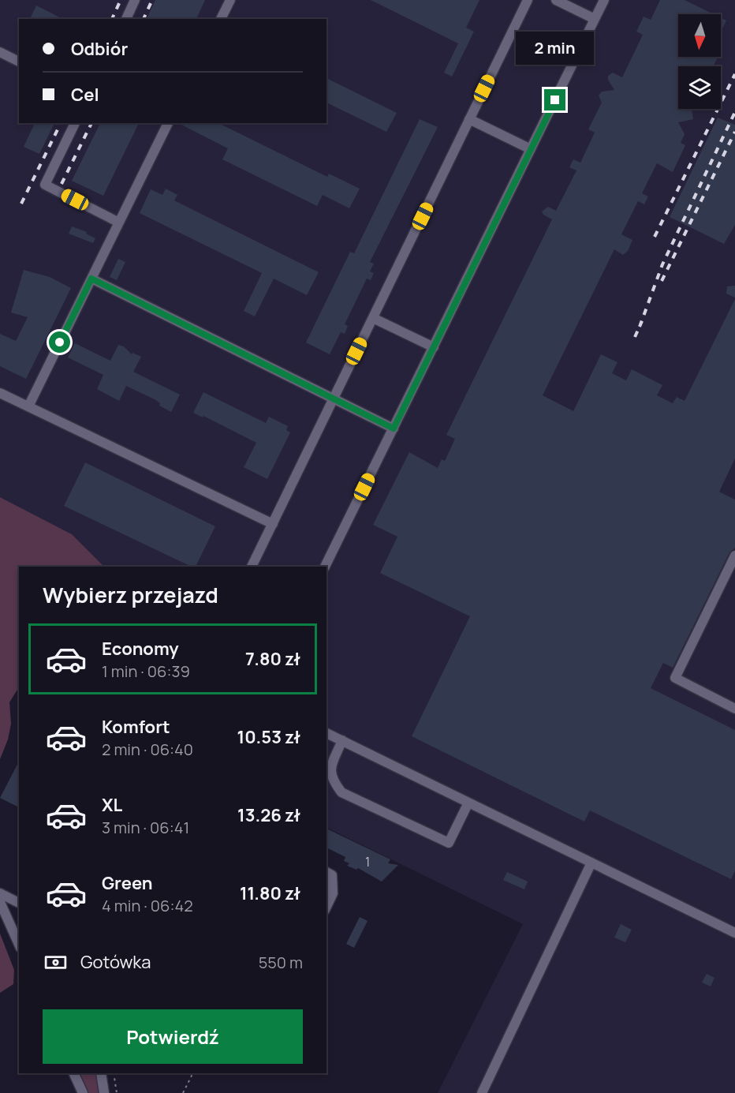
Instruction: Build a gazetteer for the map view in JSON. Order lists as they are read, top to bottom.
{
  "house_numbers": ["1"],
  "north": "bottom",
  "page": {
    "banner": ["Odbiór", "Cel"],
    "bubble": "2 min",
    "heading": "Wybierz przejazd",
    "list": [
      {
        "name": "Economy",
        "note": "1 min · 06:39",
        "value": "7.80 zł"
      },
      {
        "name": "Komfort",
        "note": "2 min · 06:40",
        "value": "10.53 zł"
      },
      {
        "name": "XL",
        "note": "3 min · 06:41",
        "value": "13.26 zł"
      },
      {
        "name": "Green",
        "note": "4 min · 06:42",
        "value": "11.80 zł"
      }
    ],
    "pay": ["Gotówka", "550 m"],
    "buttons": "Potwierdź"
  }
}
